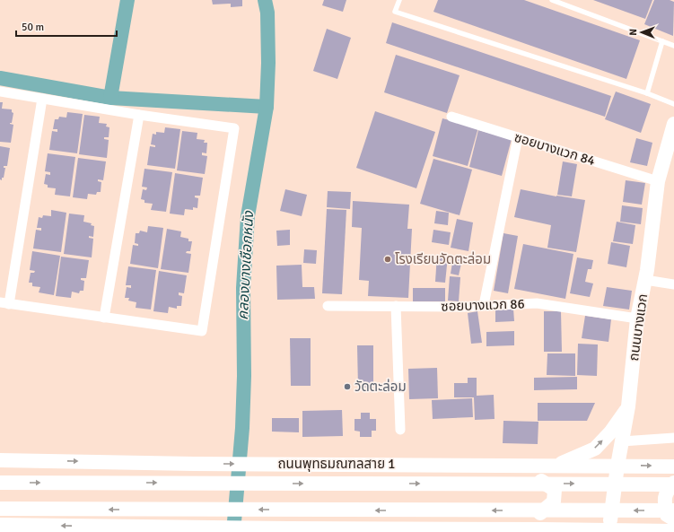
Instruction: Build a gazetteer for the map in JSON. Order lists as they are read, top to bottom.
{
  "streets": {
    "main road": ["ถนนบางแวก", "ถนนพุทธมณฑลสาย 1"],
    "street": ["ซอยบางแวก 84", "ซอยบางแวก 86"]
  },
  "crossings": [
    ["ซอยบางแวก 84", "ถนนบางแวก"],
    ["ซอยบางแวก 86", "ถนนบางแวก"],
    ["ถนนบางแวก", "ถนนพุทธมณฑลสาย 1"]
  ],
  "water": ["คลองบางเชือกหนัง"],
  "places": ["โรงเรียนวัดตะล่อม", "วัดตะล่อม"],
  "scale_bar": "50 m",
  "north": "left"
}
